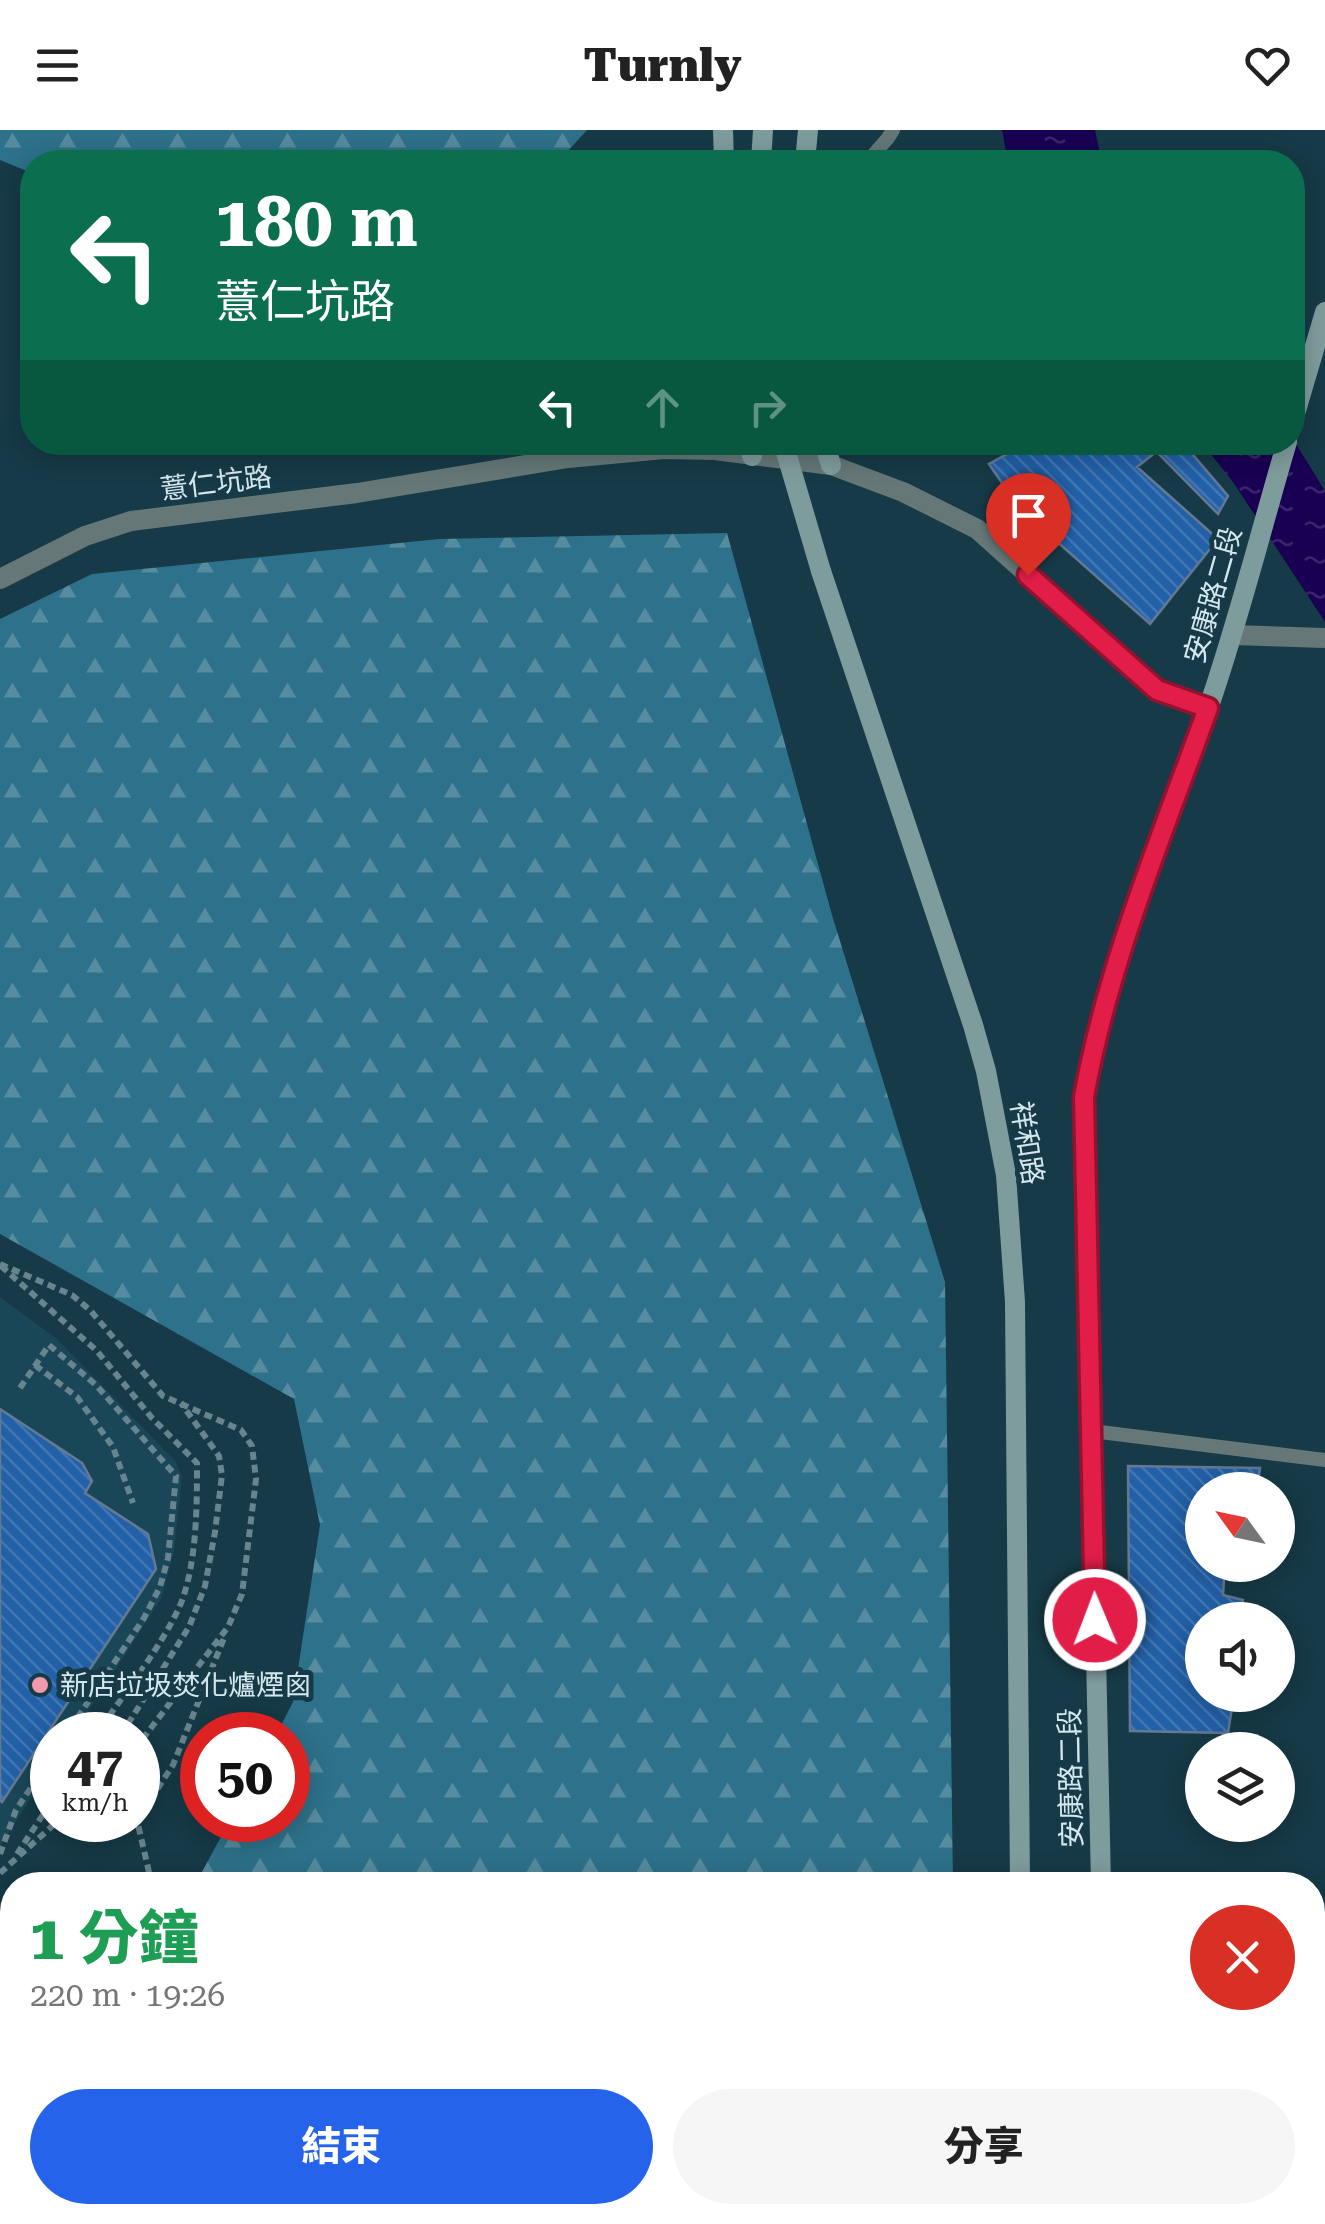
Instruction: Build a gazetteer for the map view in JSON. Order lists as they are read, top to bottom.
{
  "streets": {
    "main road": ["安康路二段", "祥和路"],
    "street": ["薏仁坑路"]
  },
  "crossings": [
    ["薏仁坑路", "安康路二段"]
  ],
  "places": ["新店垃圾焚化爐煙囪"],
  "north": "top left",
  "page": {
    "header": "Turnly",
    "turn": ["180 m", "薏仁坑路"],
    "speed": "47 km/h",
    "limit": "50",
    "heading": ["1 分鐘", "220 m · 19:26"],
    "buttons": ["結束", "分享"]
  }
}
